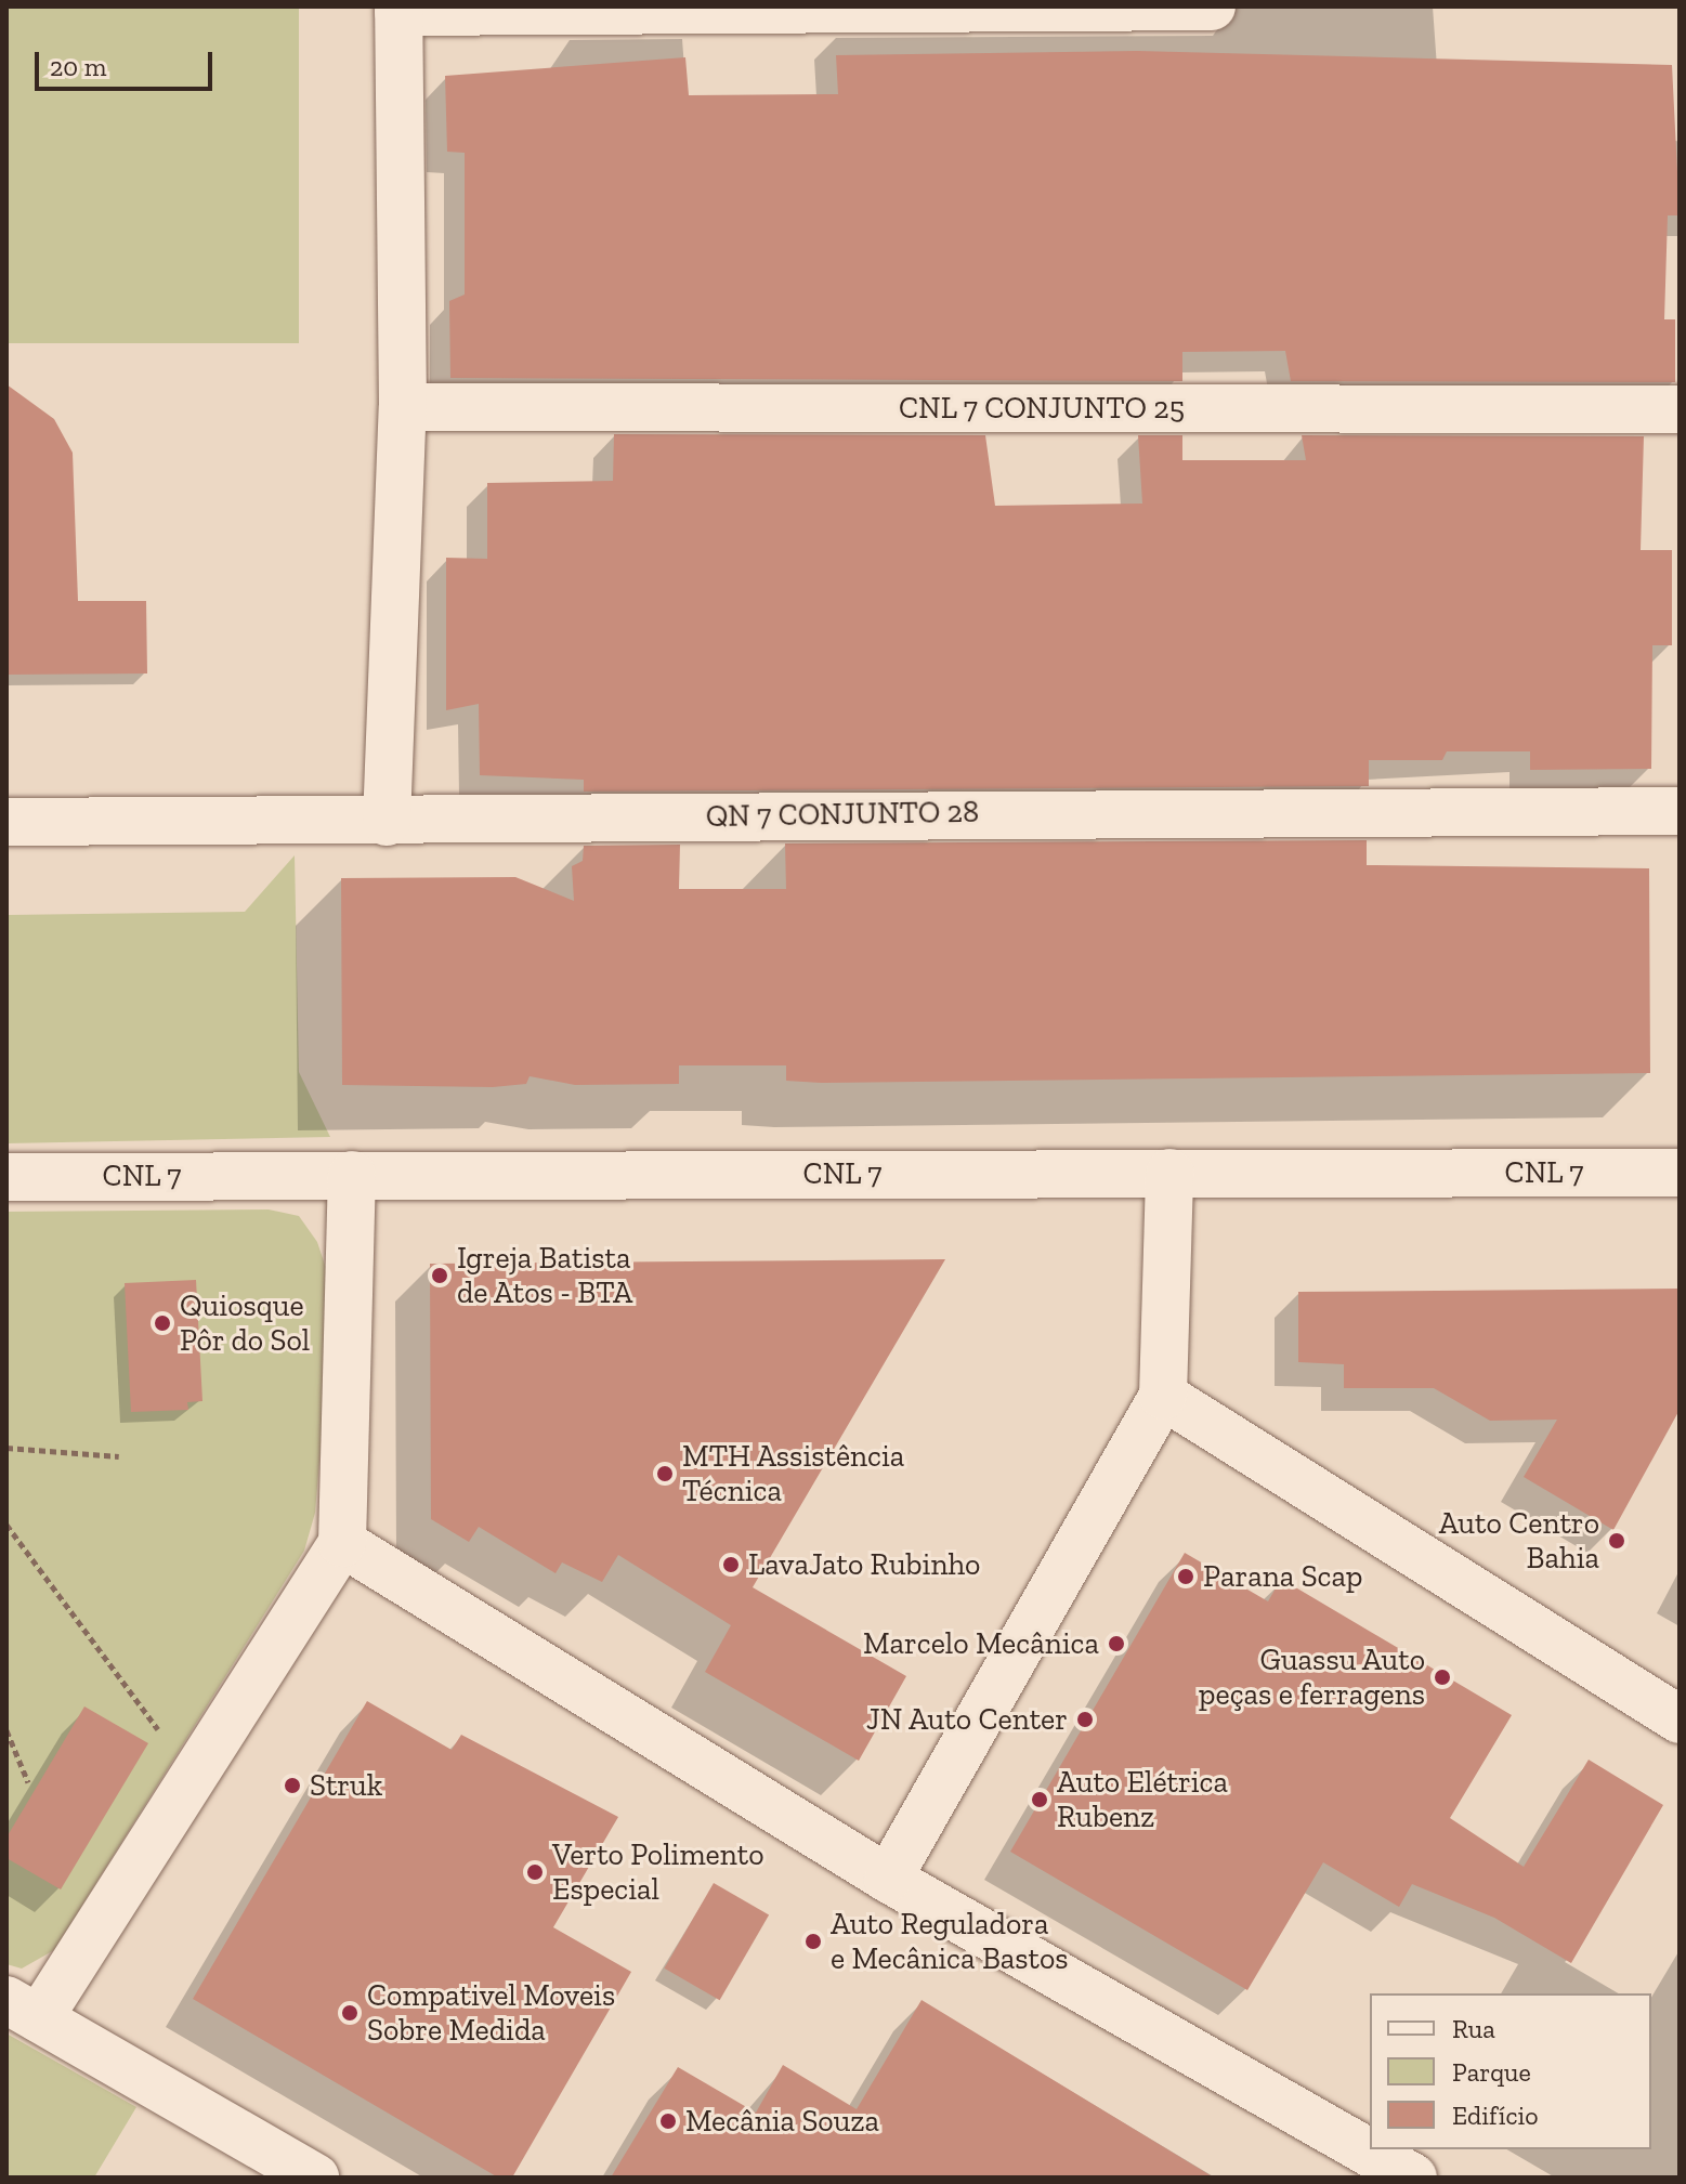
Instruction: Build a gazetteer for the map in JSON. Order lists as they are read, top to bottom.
{
  "streets": {
    "street": ["CNL 7 CONJUNTO 25", "QN 7 CONJUNTO 28", "CNL 7"]
  },
  "places": [
    "Igreja Batista de Atos - BTA",
    "Quiosque Pôr do Sol",
    "MTH Assistência Técnica",
    "Auto Centro Bahia",
    "LavaJato Rubinho",
    "Parana Scap",
    "Marcelo Mecânica",
    "Guassu Auto peças e ferragens",
    "JN Auto Center",
    "Struk",
    "Auto Elétrica Rubenz",
    "Verto Polimento Especial",
    "Auto Reguladora e Mecânica Bastos",
    "Compativel Moveis Sobre Medida",
    "Mecânia Souza"
  ],
  "legend": ["Rua", "Parque", "Edifício"],
  "scale_bar": "20 m"
}
